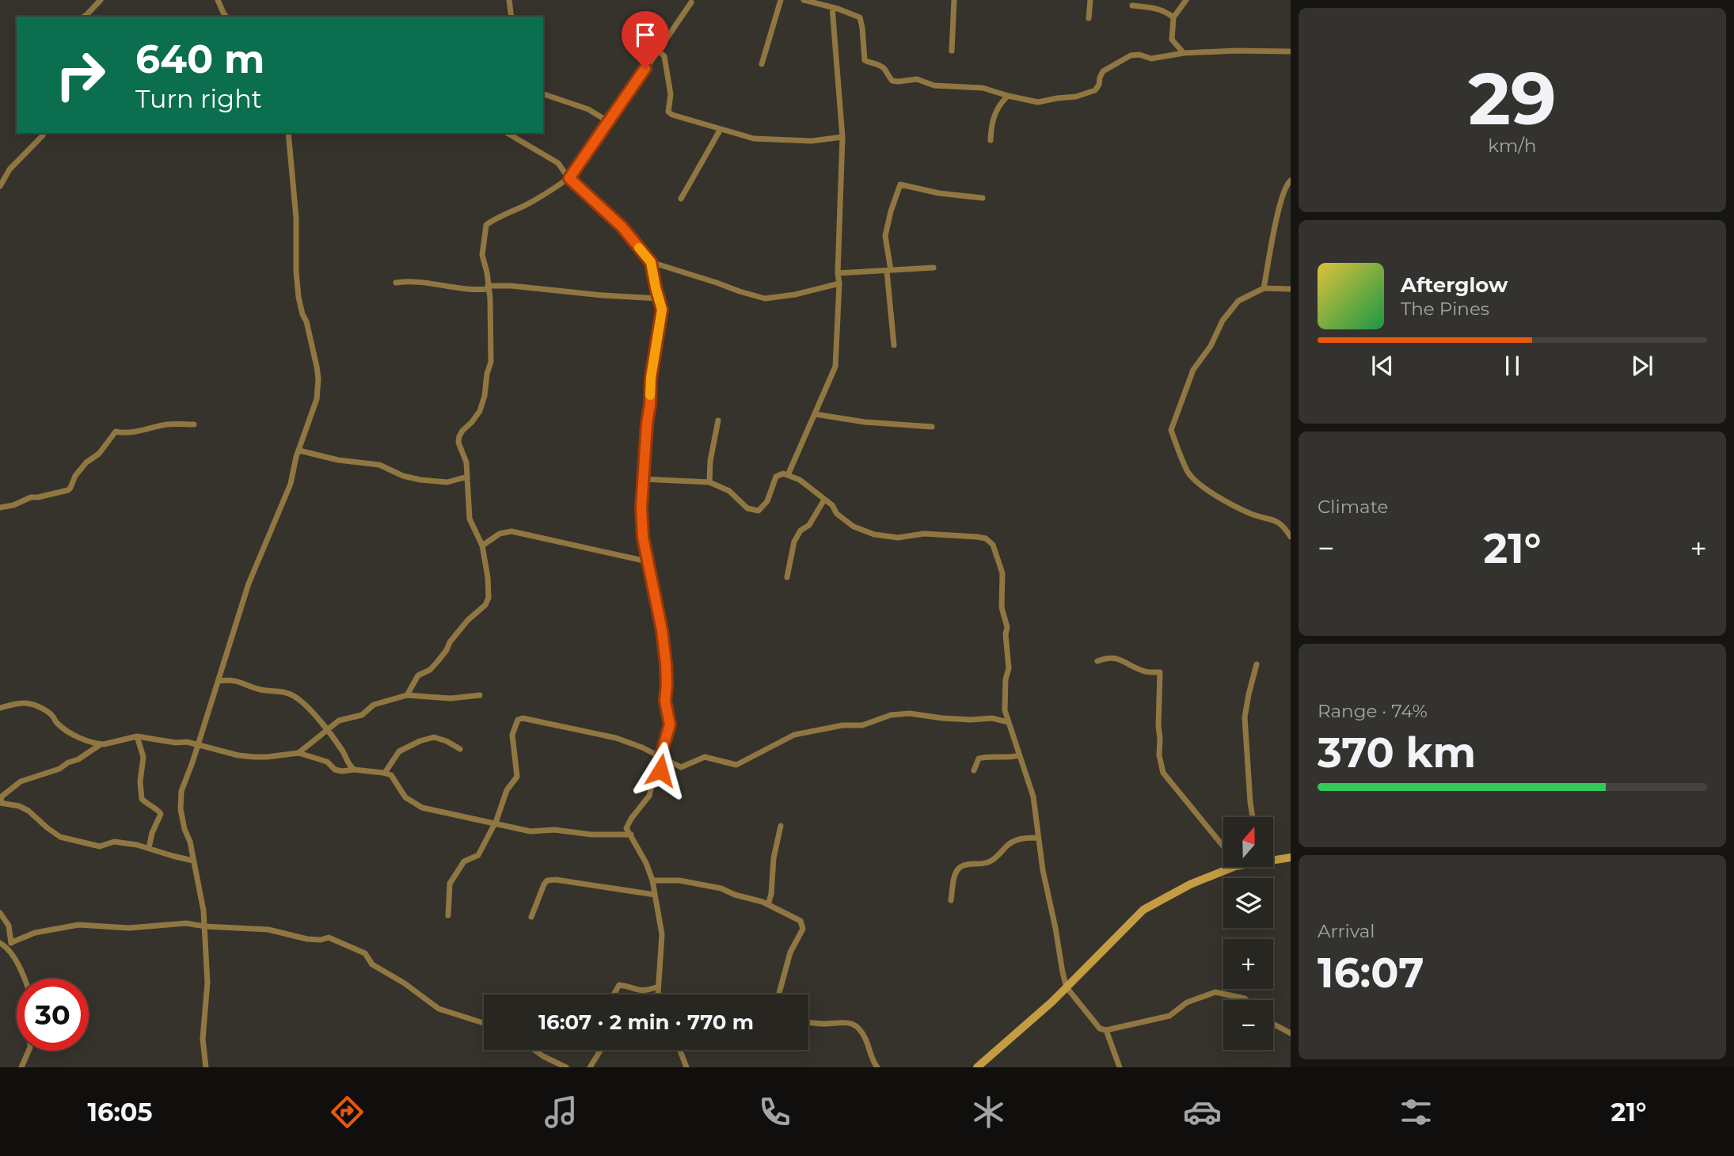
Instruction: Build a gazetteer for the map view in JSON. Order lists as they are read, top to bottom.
{
  "north": "top",
  "page": {
    "tile": [
      ["29", "km/h"],
      "Climate",
      ["Range · 74%", "370 km"],
      ["Arrival", "16:07"]
    ],
    "turn": ["640 m", "Turn right"],
    "song": ["Afterglow", "The Pines"],
    "heat": ["−", "21°", "+"],
    "map_buttons": ["+", "−"],
    "limit": "30",
    "trip": "16:07 · 2 min · 770 m",
    "tabs": ["16:05", "21°"]
  }
}
